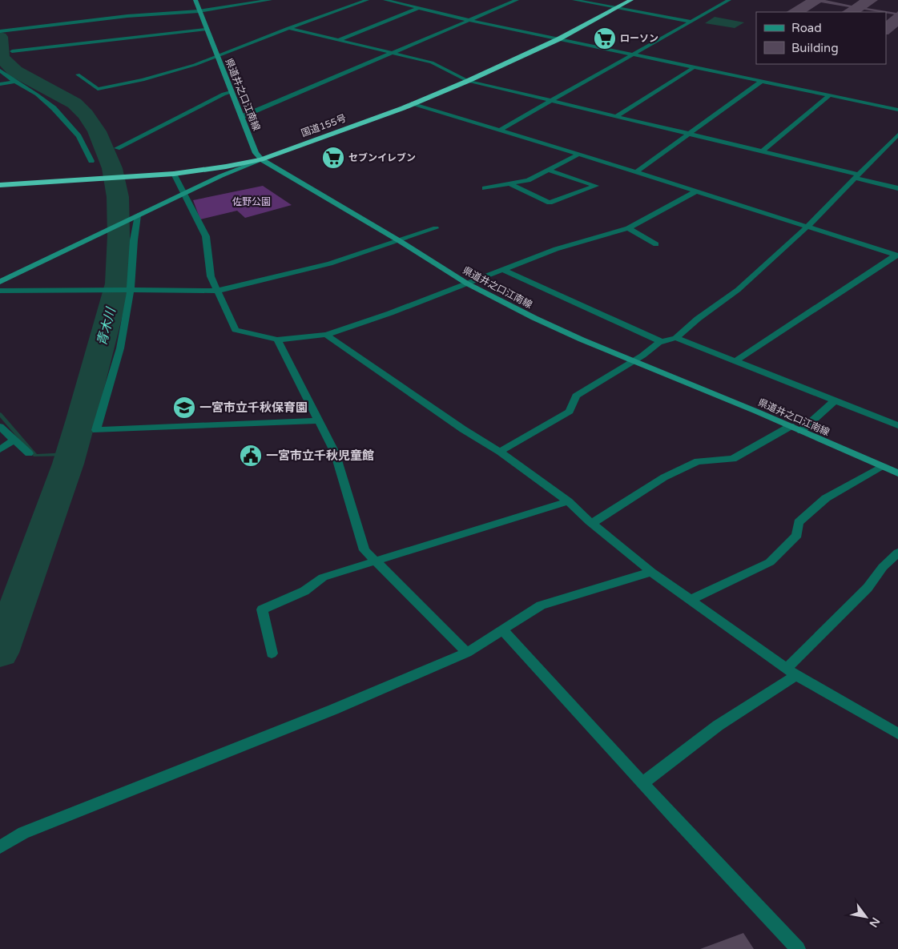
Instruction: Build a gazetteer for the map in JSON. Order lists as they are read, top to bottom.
{
  "streets": {
    "highway": ["国道155号"],
    "main road": ["県道井之口江南線"]
  },
  "crossings": [
    ["県道井之口江南線", "国道155号"]
  ],
  "water": ["青木川"],
  "parks": ["佐野公園"],
  "places": {
    "supermarket": ["ローソン", "セブンイレブン"],
    "school or university": ["一宮市立千秋保育園"],
    "public building": ["一宮市立千秋児童館"]
  },
  "legend": ["Road", "Building"],
  "north": "bottom right"
}
